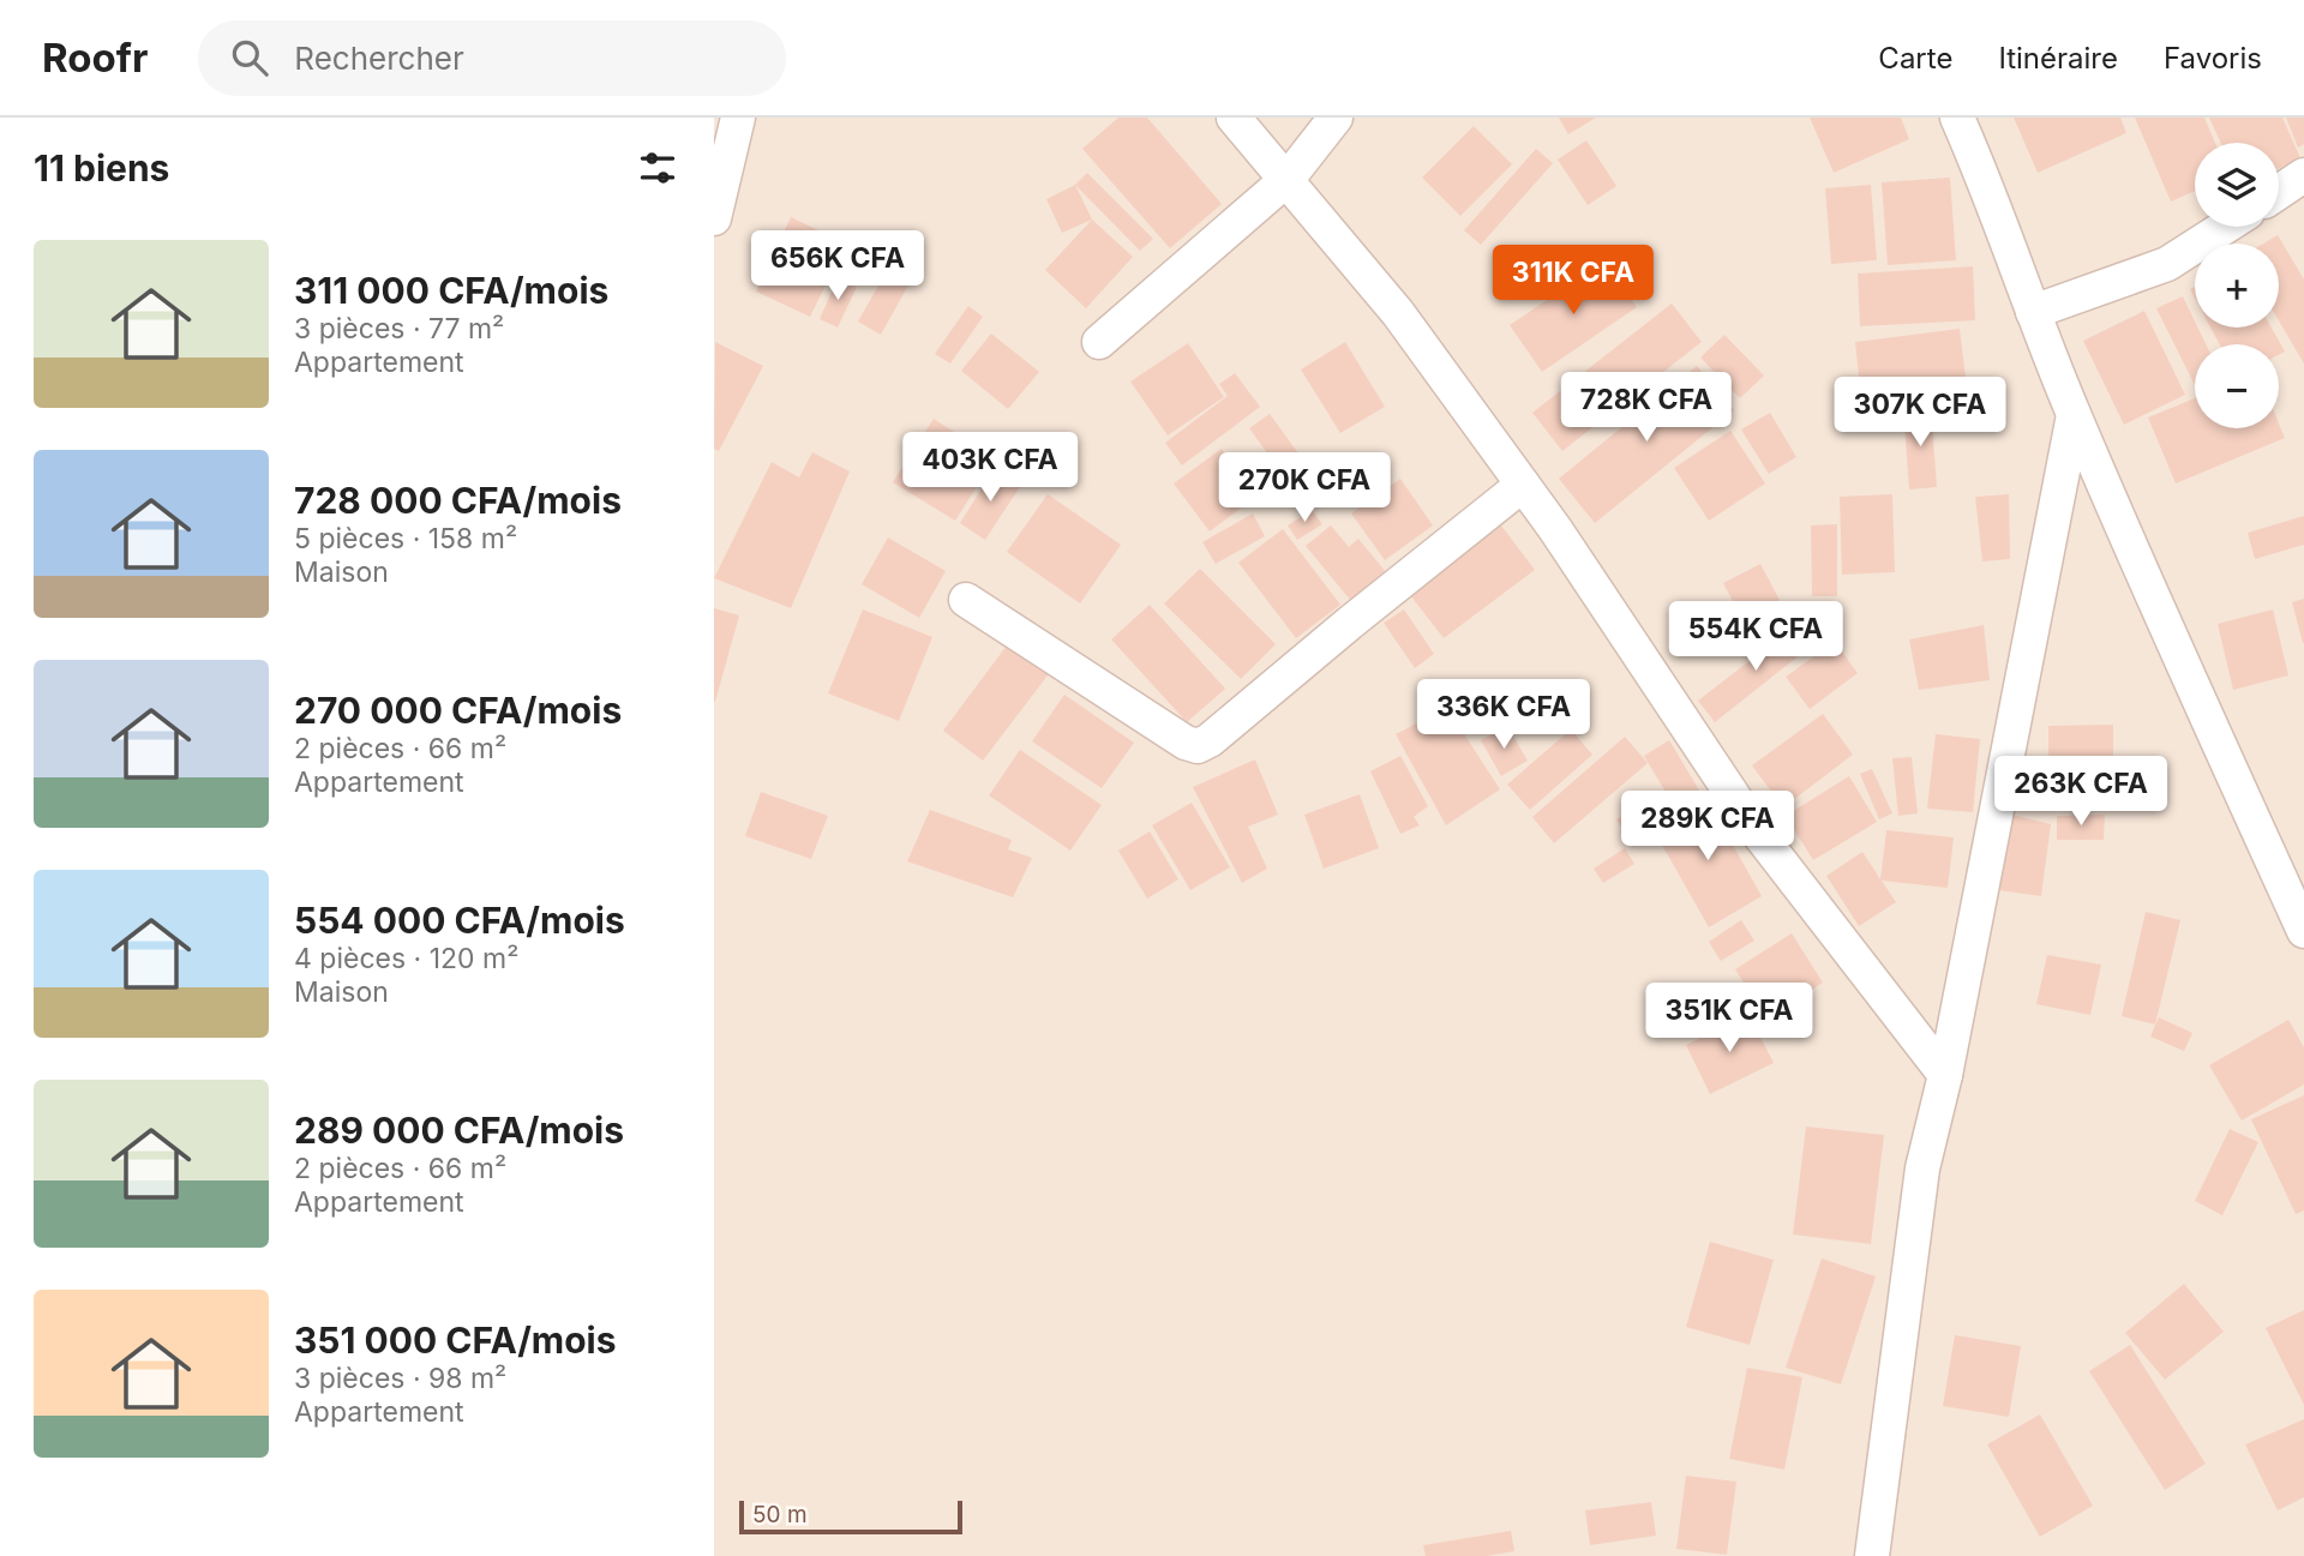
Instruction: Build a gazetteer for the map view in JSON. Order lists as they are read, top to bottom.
{
  "scale_bar": "50 m",
  "page": {
    "header": "Roofr",
    "search": "Rechercher",
    "nav": ["Carte", "Itinéraire", "Favoris"],
    "heading": "11 biens",
    "map_buttons": ["+", "−"],
    "list": [
      {
        "name": "311 000 CFA/mois",
        "note": "3 pièces · 77 m² · Appartement"
      },
      {
        "name": "728 000 CFA/mois",
        "note": "5 pièces · 158 m² · Maison"
      },
      {
        "name": "270 000 CFA/mois",
        "note": "2 pièces · 66 m² · Appartement"
      },
      {
        "name": "554 000 CFA/mois",
        "note": "4 pièces · 120 m² · Maison"
      },
      {
        "name": "289 000 CFA/mois",
        "note": "2 pièces · 66 m² · Appartement"
      },
      {
        "name": "351 000 CFA/mois",
        "note": "3 pièces · 98 m² · Appartement"
      }
    ],
    "price": [
      "656K CFA",
      "311K CFA",
      "728K CFA",
      "307K CFA",
      "403K CFA",
      "270K CFA",
      "554K CFA",
      "336K CFA",
      "263K CFA",
      "289K CFA",
      "351K CFA"
    ],
    "scale": "50 m"
  }
}
